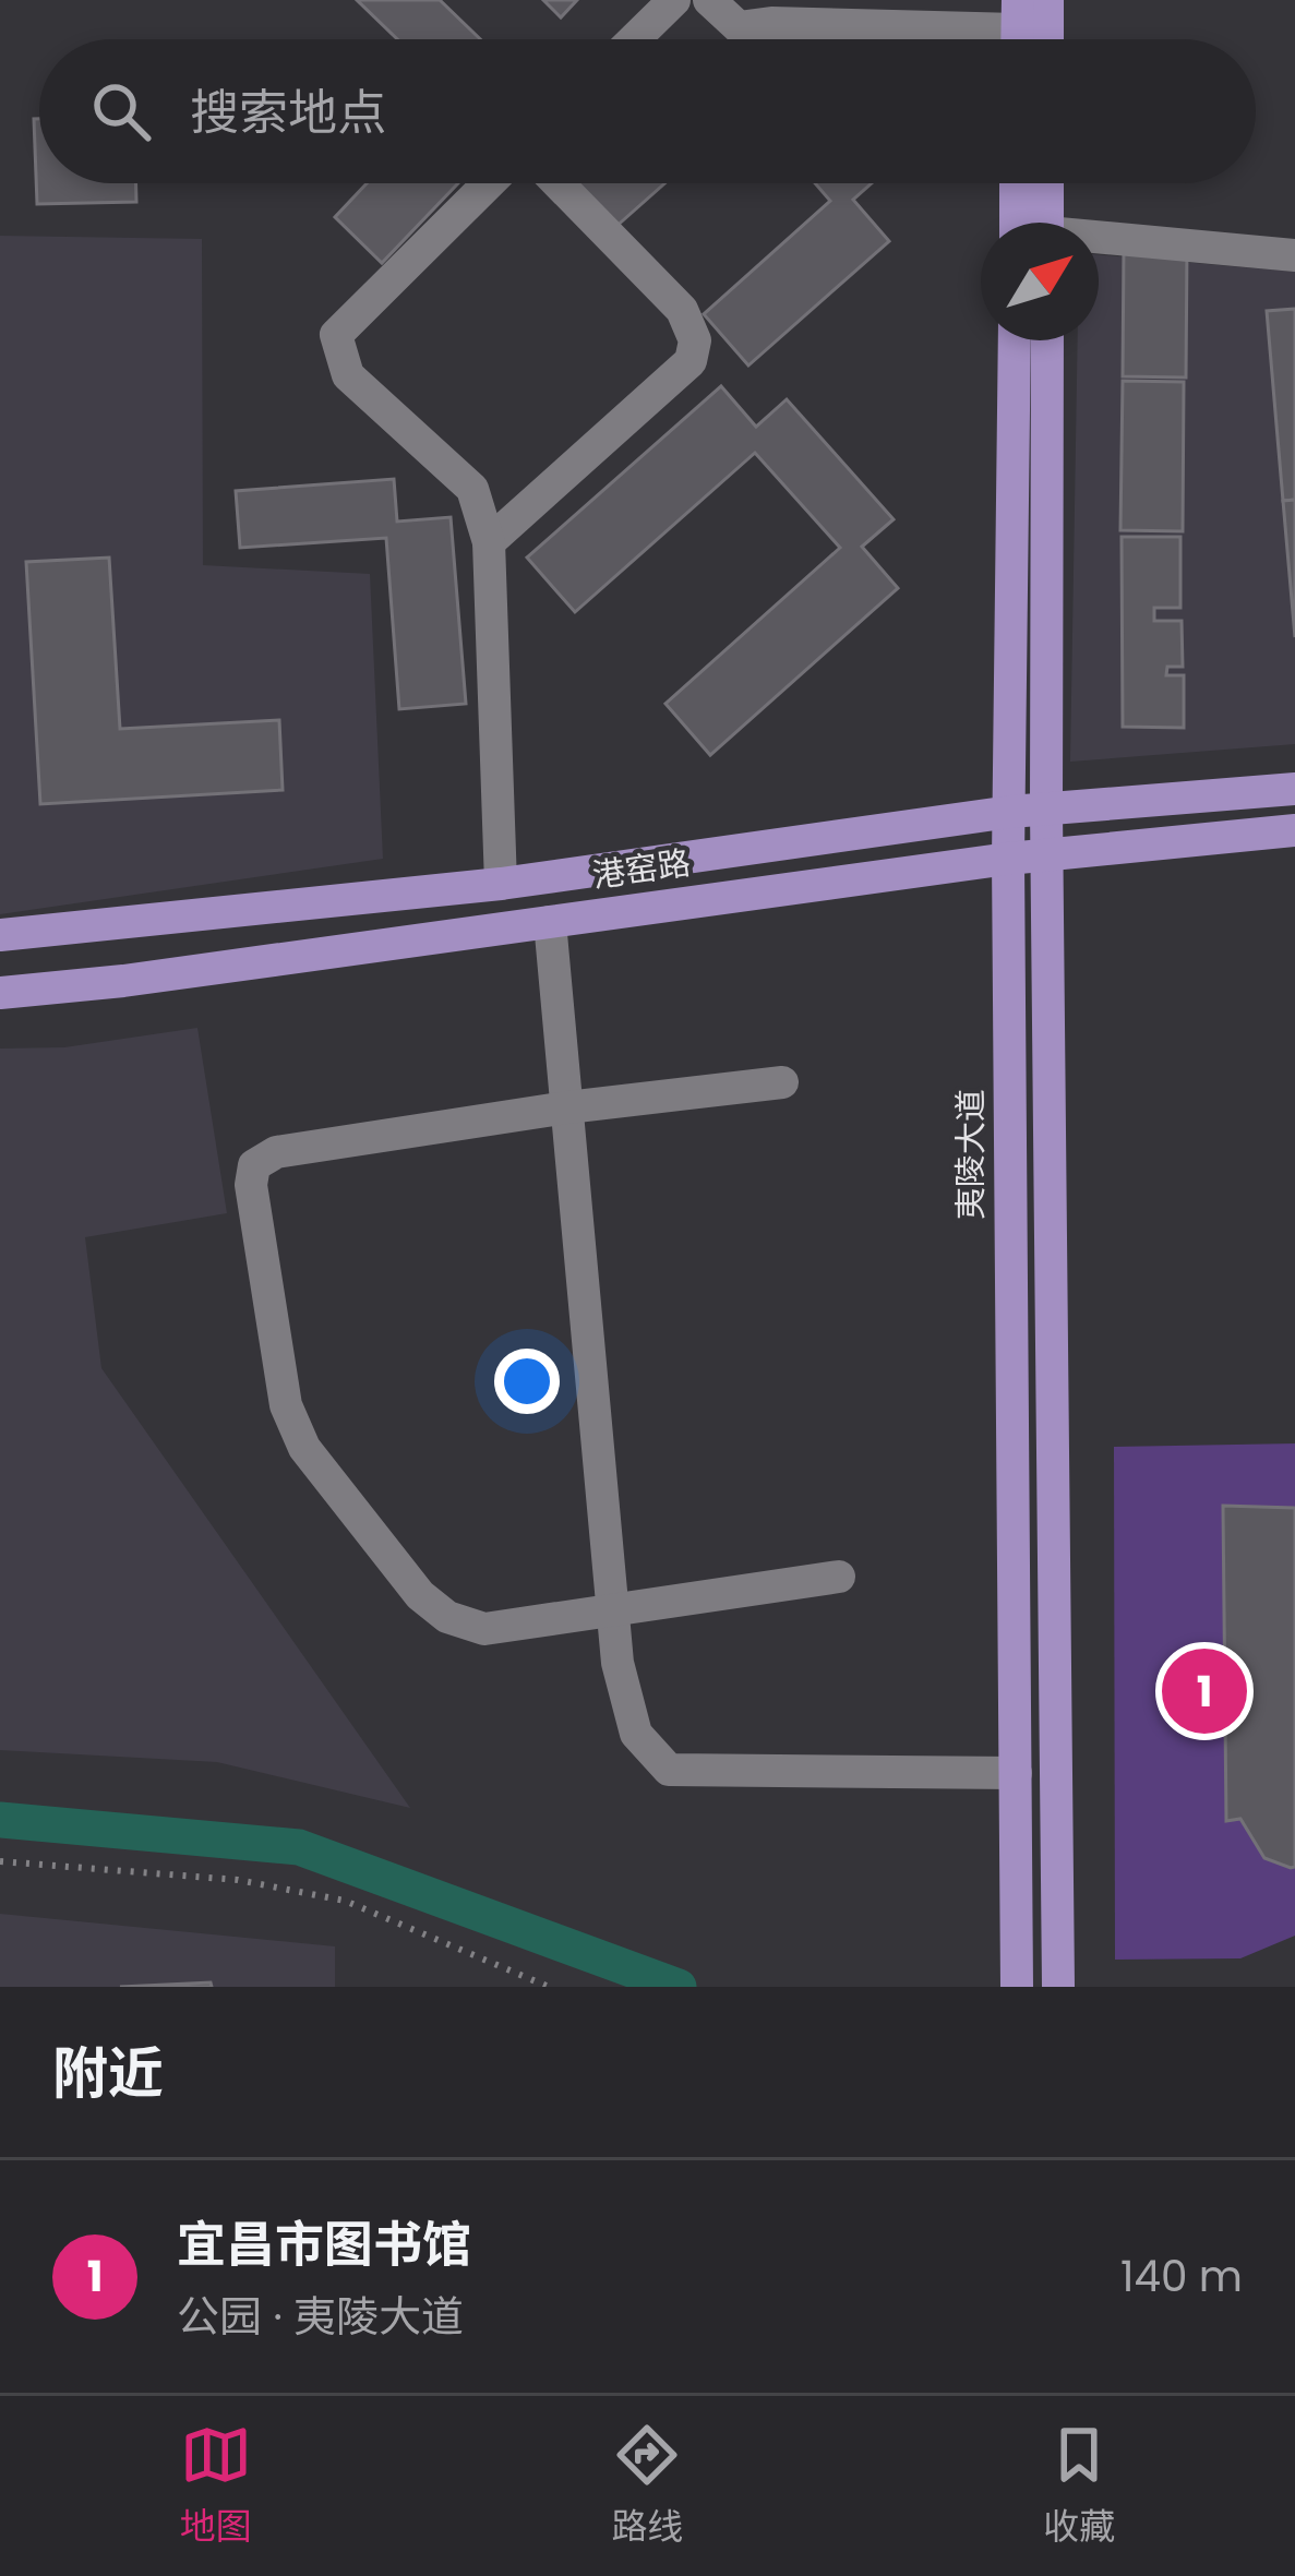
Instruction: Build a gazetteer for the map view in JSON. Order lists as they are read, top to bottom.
{
  "streets": {
    "main road": ["港窑路", "夷陵大道"]
  },
  "crossings": [
    ["港窑路", "夷陵大道"]
  ],
  "north": "top right",
  "page": {
    "search": "搜索地点",
    "pins": "1",
    "heading": "附近",
    "list": [
      {
        "mark": "1",
        "name": "宜昌市图书馆",
        "note": "公园 · 夷陵大道",
        "value": "140 m"
      }
    ],
    "nav": ["地图", "路线", "收藏"]
  }
}
